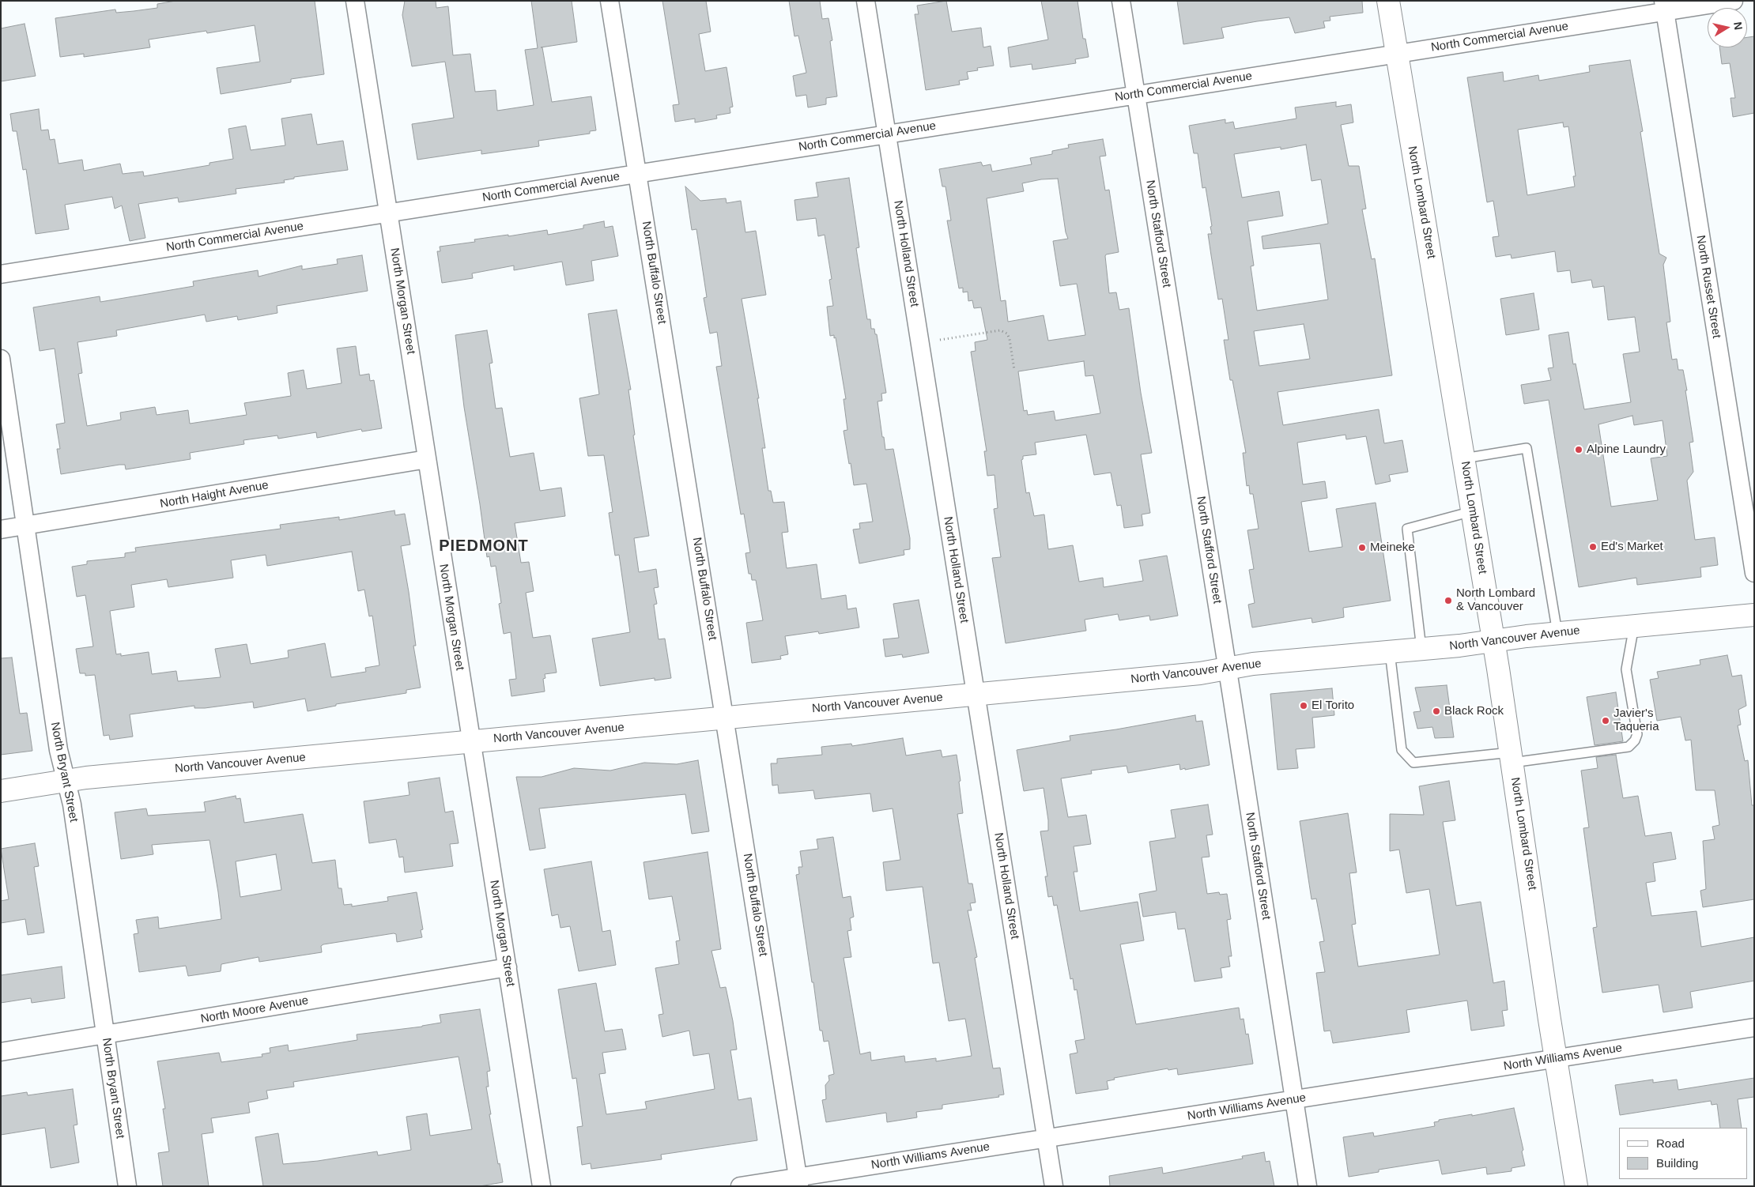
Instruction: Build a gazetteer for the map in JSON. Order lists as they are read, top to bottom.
{
  "streets": {
    "street": [
      "North Commercial Avenue",
      "North Lombard Street",
      "North Stafford Street",
      "North Holland Street",
      "North Buffalo Street",
      "North Russet Street",
      "North Morgan Street",
      "North Haight Avenue",
      "North Vancouver Avenue",
      "North Bryant Street",
      "North Moore Avenue",
      "North Williams Avenue"
    ]
  },
  "crossings": [
    ["North Commercial Avenue", "North Lombard Street"],
    ["North Commercial Avenue", "North Stafford Street"],
    ["North Commercial Avenue", "North Holland Street"],
    ["North Commercial Avenue", "North Buffalo Street"],
    ["North Commercial Avenue", "North Russet Street"],
    ["North Commercial Avenue", "North Morgan Street"],
    ["North Lombard Street", "North Vancouver Avenue"],
    ["North Lombard Street", "North Williams Avenue"],
    ["North Stafford Street", "North Vancouver Avenue"],
    ["North Stafford Street", "North Williams Avenue"],
    ["North Holland Street", "North Vancouver Avenue"],
    ["North Holland Street", "North Williams Avenue"],
    ["North Buffalo Street", "North Vancouver Avenue"],
    ["North Buffalo Street", "North Williams Avenue"],
    ["North Morgan Street", "North Haight Avenue"],
    ["North Morgan Street", "North Vancouver Avenue"],
    ["North Morgan Street", "North Moore Avenue"],
    ["North Haight Avenue", "North Bryant Street"],
    ["North Vancouver Avenue", "North Bryant Street"],
    ["North Bryant Street", "North Moore Avenue"]
  ],
  "districts": ["PIEDMONT"],
  "places": [
    "Alpine Laundry",
    "Ed's Market",
    "Meineke",
    "North Lombard & Vancouver",
    "El Torito",
    "Black Rock",
    "Javier's Taqueria"
  ],
  "legend": ["Road", "Building"],
  "north": "right"
}
